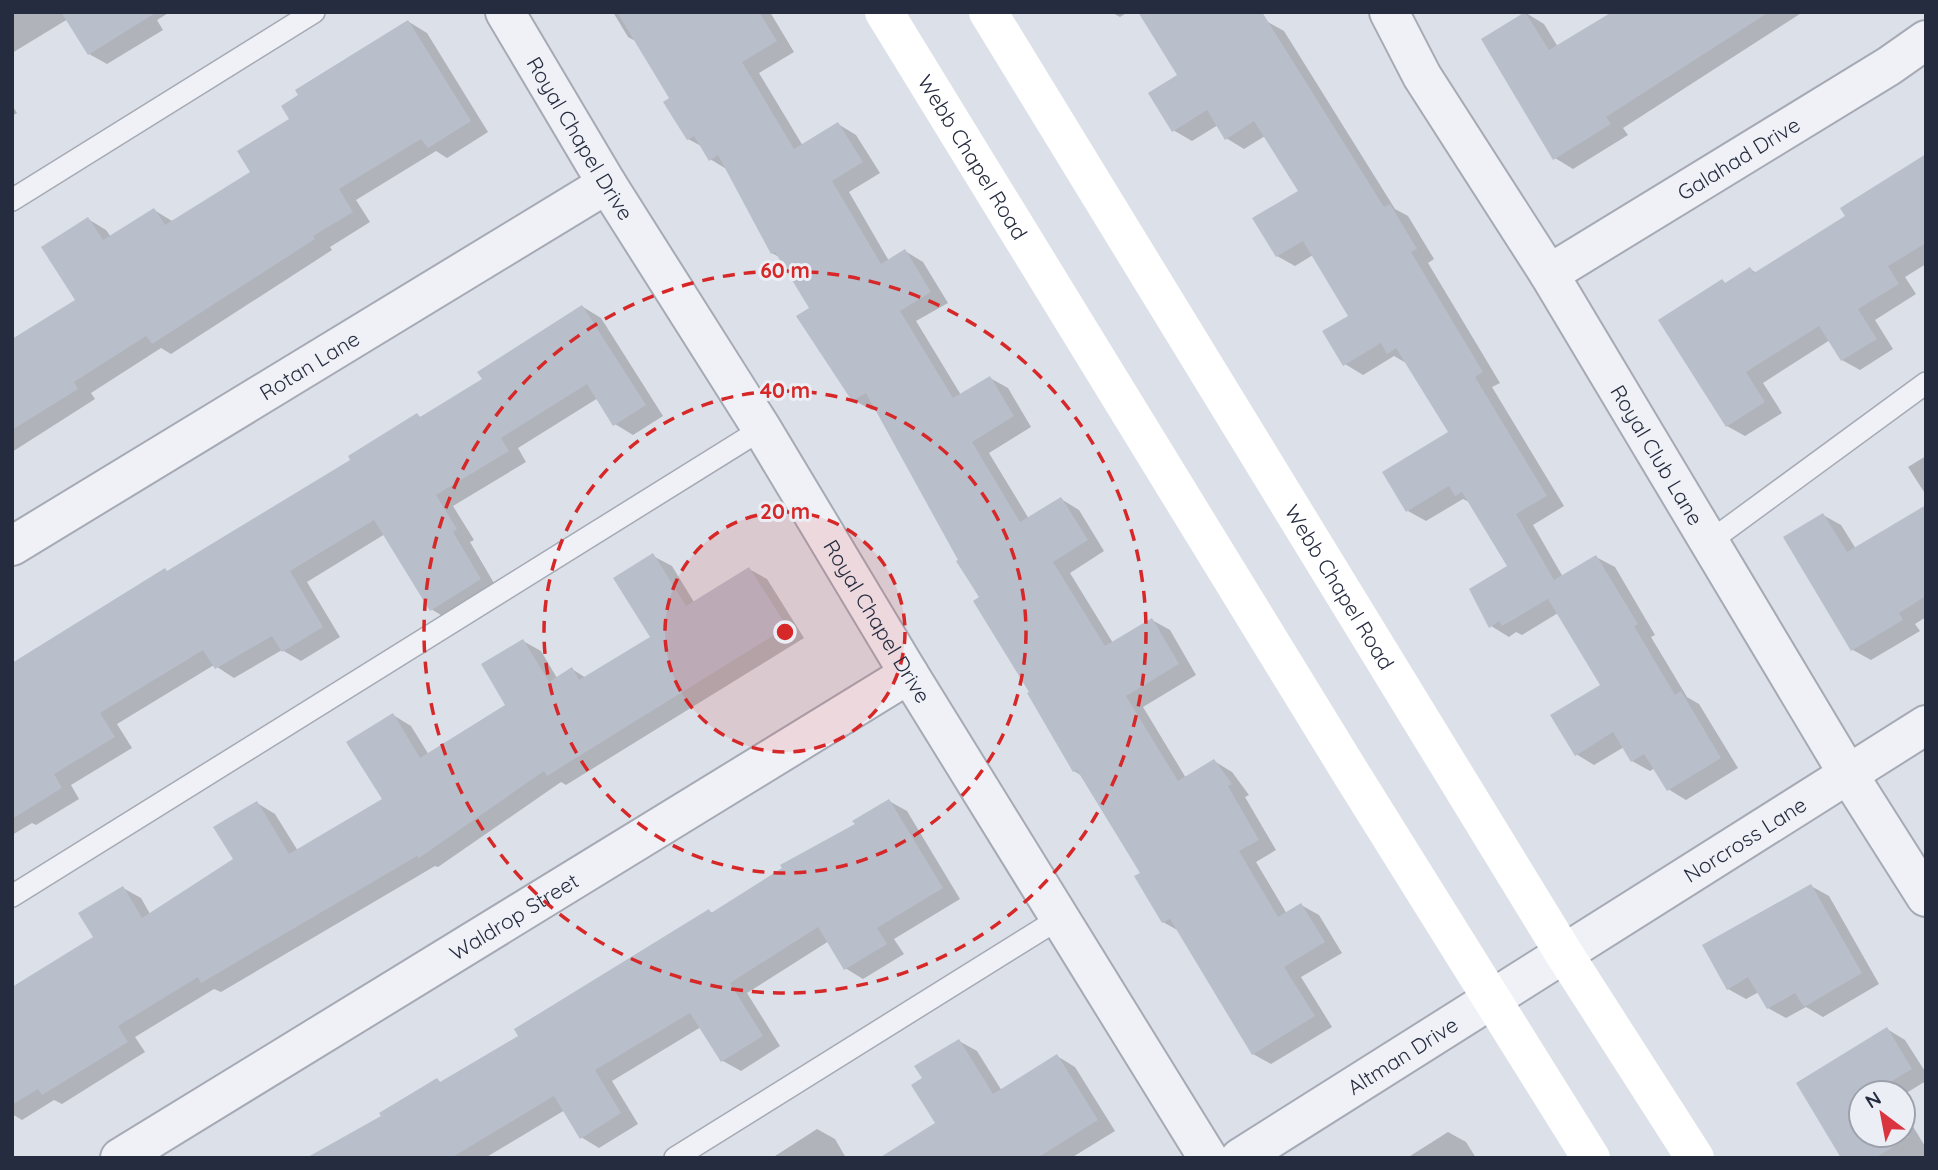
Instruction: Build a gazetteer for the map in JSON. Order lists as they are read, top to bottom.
{
  "streets": {
    "main road": ["Webb Chapel Road"],
    "street": [
      "Royal Chapel Drive",
      "Galahad Drive",
      "Rotan Lane",
      "Royal Club Lane",
      "Norcross Lane",
      "Waldrop Street",
      "Altman Drive"
    ]
  },
  "crossings": [
    ["Royal Chapel Drive", "Rotan Lane"],
    ["Royal Chapel Drive", "Waldrop Street"],
    ["Webb Chapel Road", "Norcross Lane"],
    ["Webb Chapel Road", "Altman Drive"],
    ["Galahad Drive", "Royal Club Lane"],
    ["Royal Club Lane", "Norcross Lane"],
    ["Norcross Lane", "Altman Drive"]
  ],
  "north": "top left",
  "rings": ["60 m", "40 m", "20 m"]
}
